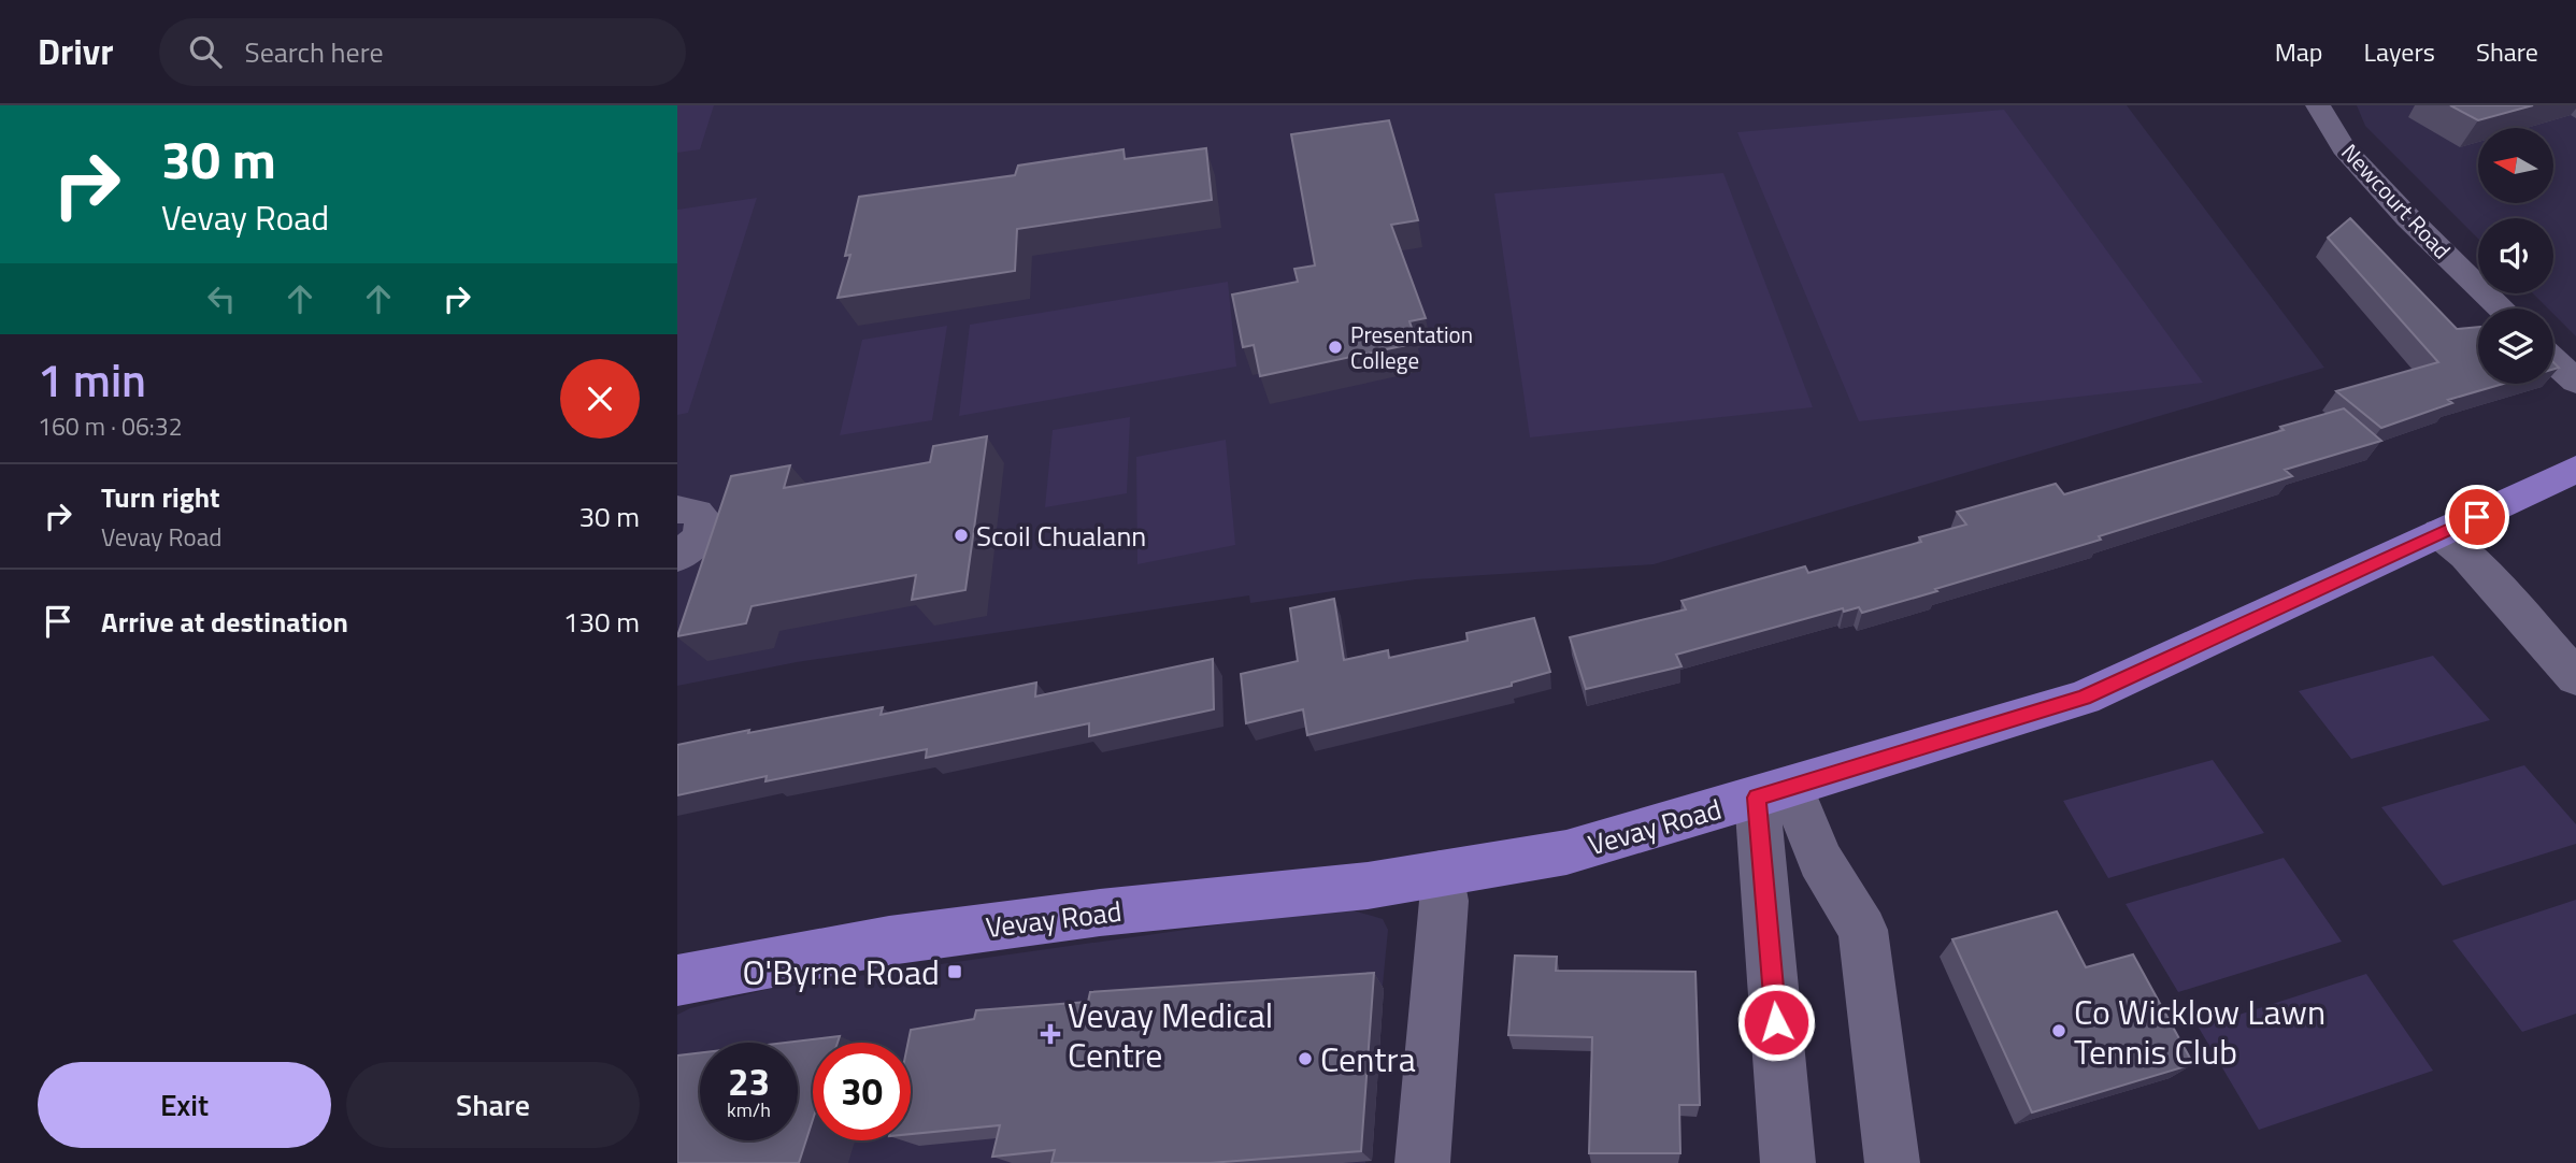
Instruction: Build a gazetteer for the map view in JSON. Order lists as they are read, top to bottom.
{
  "streets": {
    "main road": ["Vevay Road"],
    "street": ["Newcourt Road"]
  },
  "places": {
    "other": [
      "Presentation College",
      "Scoil Chualann",
      "Co Wicklow Lawn Tennis Club",
      "Centra"
    ],
    "transit": ["O'Byrne Road"],
    "health": ["Vevay Medical Centre"]
  },
  "north": "left",
  "page": {
    "header": "Drivr",
    "search": "Search here",
    "nav": ["Map", "Layers", "Share"],
    "turn": ["30 m", "Vevay Road"],
    "heading": ["1 min", "160 m · 06:32"],
    "list": [
      {
        "name": "Turn right",
        "note": "Vevay Road",
        "value": "30 m"
      },
      {
        "name": "Arrive at destination",
        "value": "130 m"
      }
    ],
    "speed": "23 km/h",
    "limit": "30",
    "buttons": ["Exit", "Share"]
  }
}
